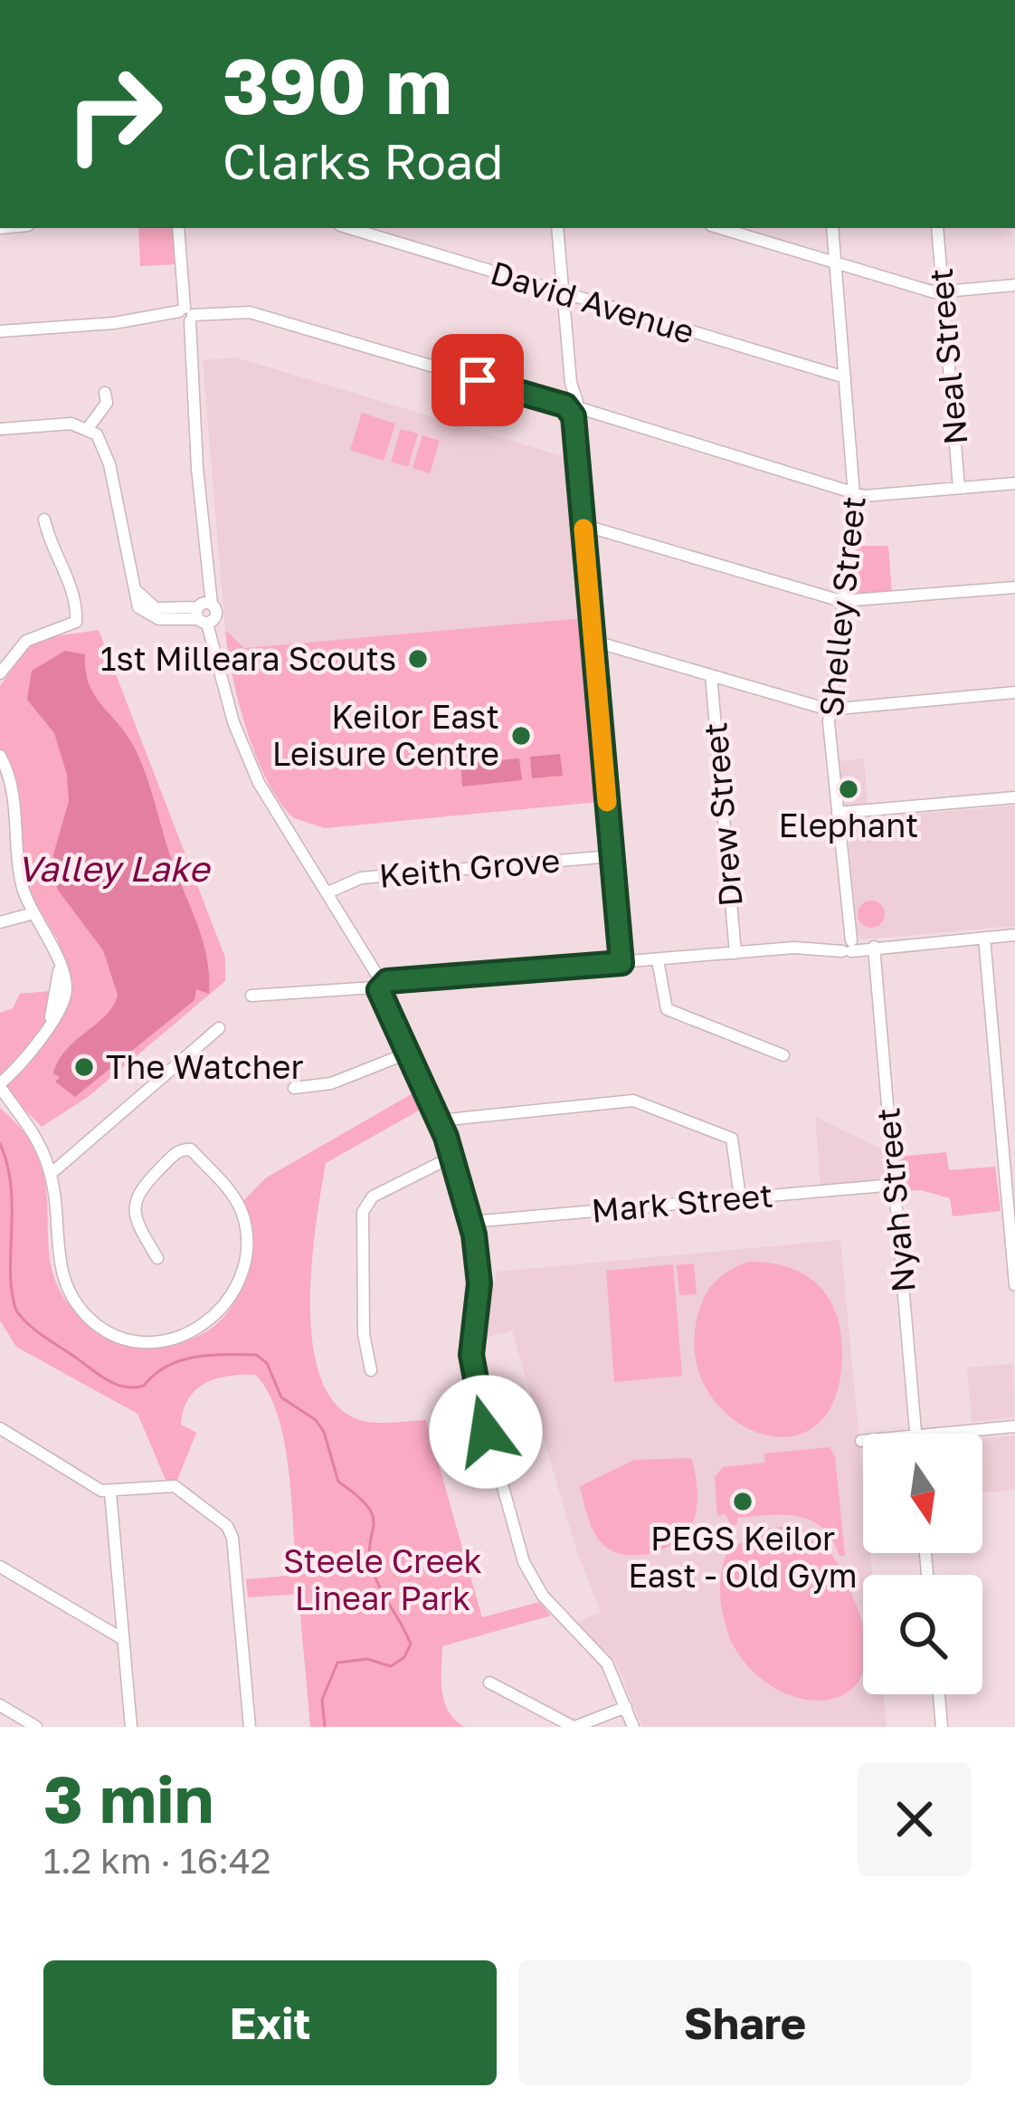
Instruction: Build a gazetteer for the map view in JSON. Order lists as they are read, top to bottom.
{
  "streets": {
    "street": [
      "David Avenue",
      "Neal Street",
      "Shelley Street",
      "Drew Street",
      "Keith Grove",
      "Nyah Street",
      "Mark Street"
    ]
  },
  "crossings": [
    ["David Avenue", "Shelley Street"],
    ["Nyah Street", "Mark Street"]
  ],
  "water": ["Valley Lake"],
  "parks": ["Steele Creek Linear Park"],
  "places": [
    "1st Milleara Scouts",
    "Keilor East Leisure Centre",
    "Elephant",
    "The Watcher",
    "PEGS Keilor East - Old Gym"
  ],
  "north": "bottom",
  "page": {
    "turn": ["390 m", "Clarks Road"],
    "heading": ["3 min", "1.2 km · 16:42"],
    "buttons": ["Exit", "Share"]
  }
}
